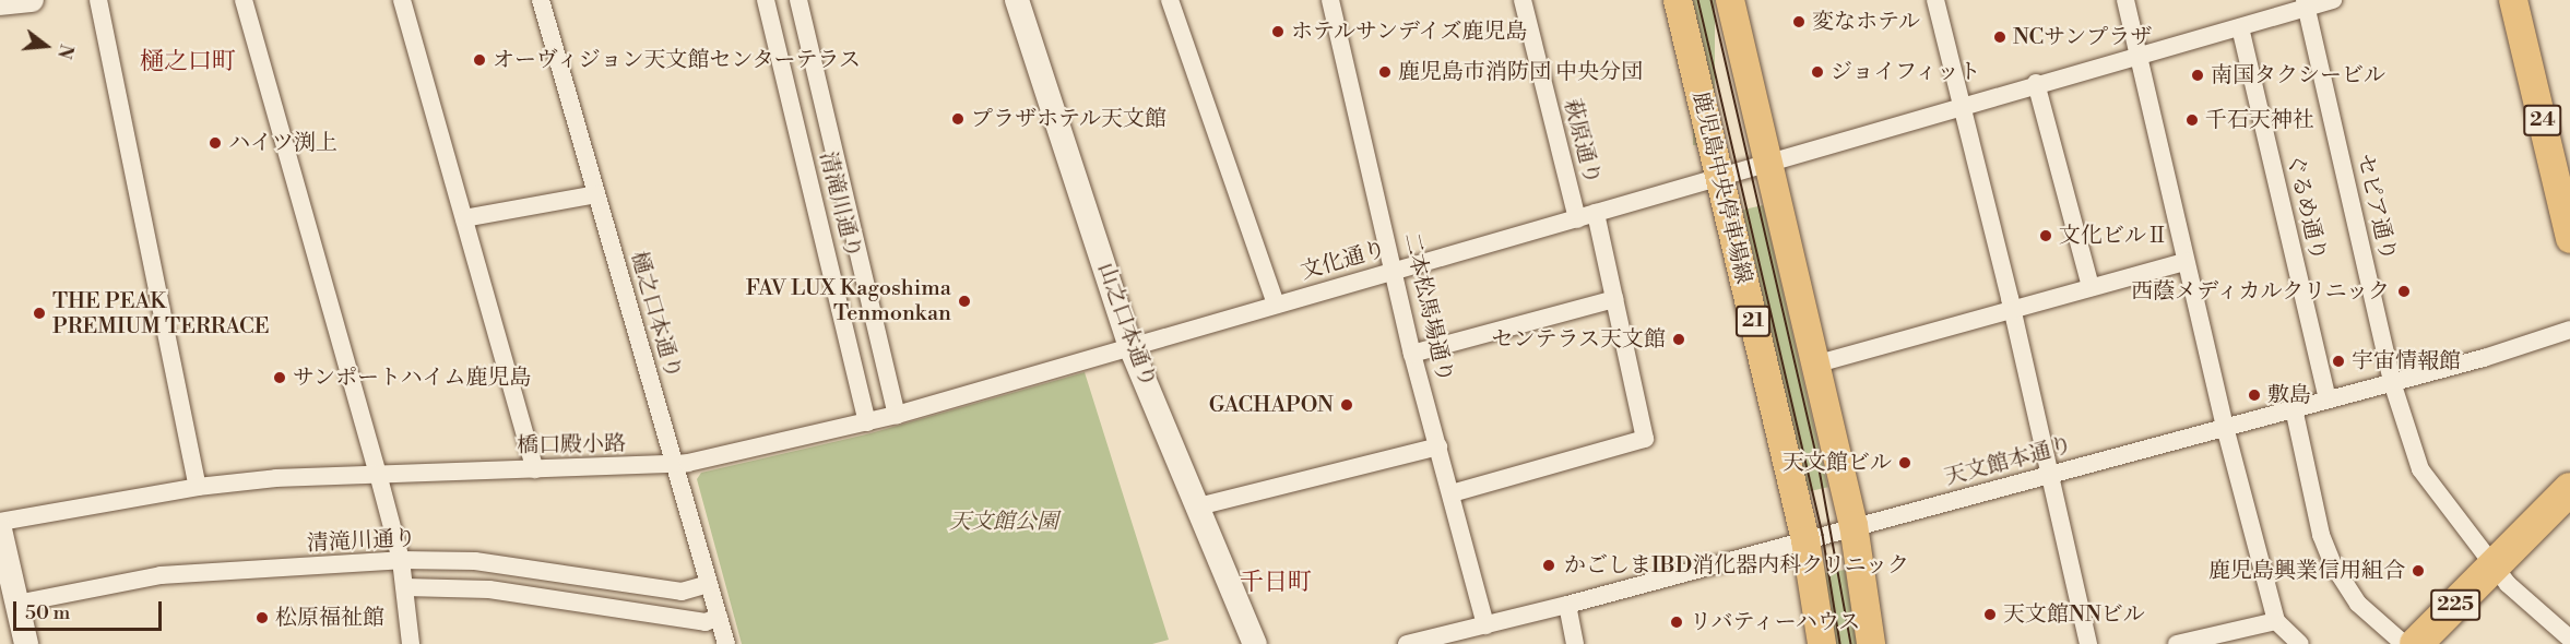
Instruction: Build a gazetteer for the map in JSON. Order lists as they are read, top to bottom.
{
  "streets": {
    "highway": ["225"],
    "main road": ["24", "鹿児島中央停車場線", "21"],
    "street": [
      "萩原通り",
      "清滝川通り",
      "ぐるめ通り",
      "セピア通り",
      "文化通り",
      "二本松馬場通り",
      "樋之口本通り",
      "山之口本通り",
      "橋口殿小路",
      "天文館本通り"
    ]
  },
  "crossings": [
    ["萩原通り", "文化通り"],
    ["鹿児島中央停車場線", "文化通り"],
    ["鹿児島中央停車場線", "天文館本通り"],
    ["清滝川通り", "樋之口本通り"],
    ["清滝川通り", "橋口殿小路"],
    ["ぐるめ通り", "文化通り"],
    ["ぐるめ通り", "天文館本通り"],
    ["セピア通り", "文化通り"],
    ["セピア通り", "天文館本通り"],
    ["セピア通り", "225"],
    ["文化通り", "二本松馬場通り"],
    ["文化通り", "21"],
    ["文化通り", "山之口本通り"],
    ["文化通り", "橋口殿小路"],
    ["二本松馬場通り", "天文館本通り"],
    ["樋之口本通り", "橋口殿小路"],
    ["21", "天文館本通り"],
    ["山之口本通り", "橋口殿小路"]
  ],
  "districts": ["樋之口町", "千日町"],
  "parks": ["天文館公園"],
  "places": [
    "変なホテル",
    "ホテルサンデイズ鹿児島",
    "NCサンプラザ",
    "オーヴィジョン天文館センターテラス",
    "鹿児島市消防団 中央分団",
    "ジョイフィット",
    "南国タクシービル",
    "プラザホテル天文館",
    "千石天神社",
    "ハイツ渕上",
    "文化ビルⅡ",
    "西蔭メディカルクリニック",
    "FAV LUX Kagoshima Tenmonkan",
    "THE PEAK PREMIUM TERRACE",
    "センテラス天文館",
    "宇宙情報館",
    "サンポートハイム鹿児島",
    "敷島",
    "GACHAPON",
    "天文館ビル",
    "かごしまIBD消化器内科クリニック",
    "鹿児島興業信用組合",
    "天文館NNビル",
    "松原福祉館",
    "リバティーハウス"
  ],
  "scale_bar": "50 m",
  "north": "right"
}
